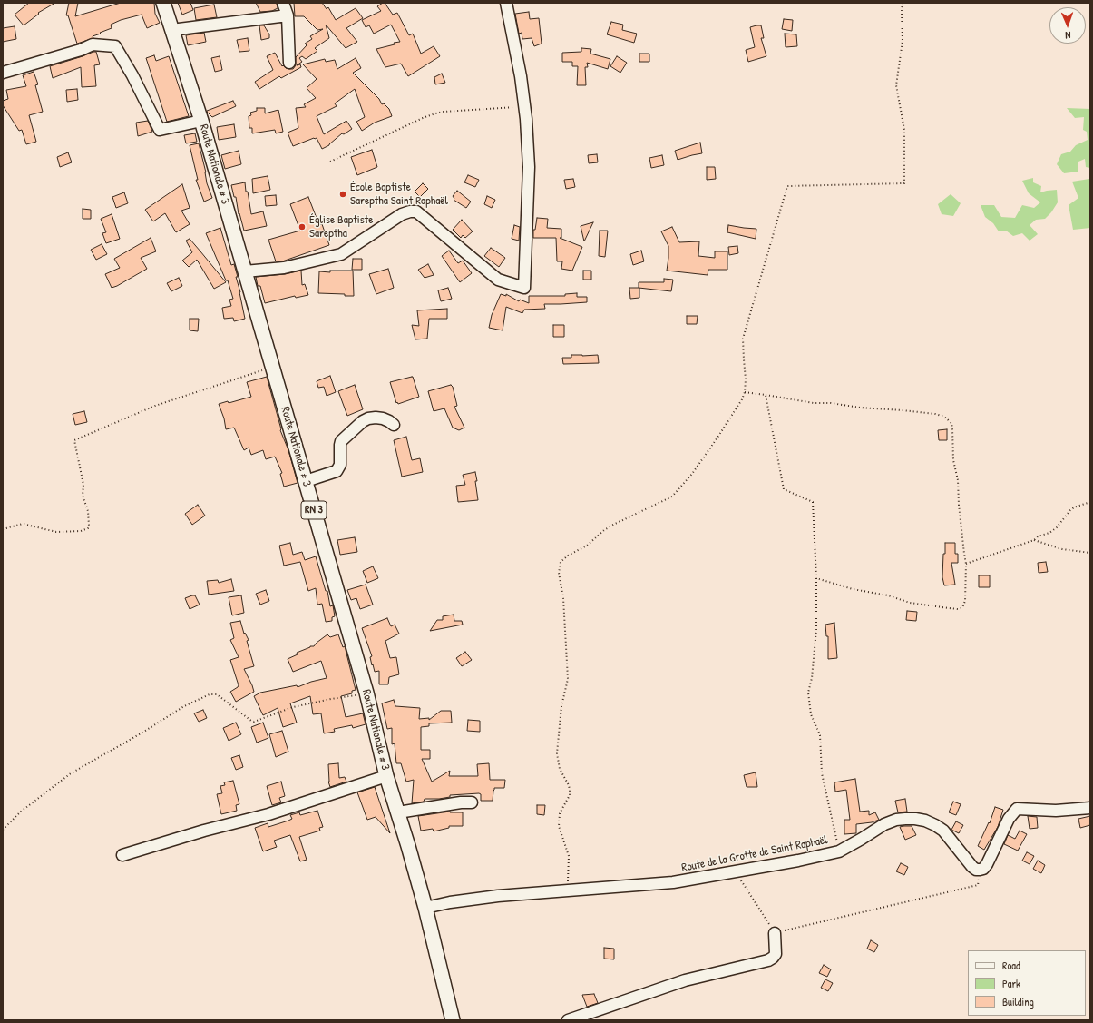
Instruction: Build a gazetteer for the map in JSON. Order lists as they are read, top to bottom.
{
  "streets": {
    "main road": ["Route Nationale # 3", "RN 3"],
    "street": ["Route de la Grotte de Saint Raphaël"]
  },
  "crossings": [
    ["Route Nationale # 3", "Route de la Grotte de Saint Raphaël"]
  ],
  "places": ["École Baptiste Sareptha Saint Raphaël", "Église Baptiste Sareptha"],
  "legend": ["Road", "Park", "Building"],
  "north": "bottom"
}
